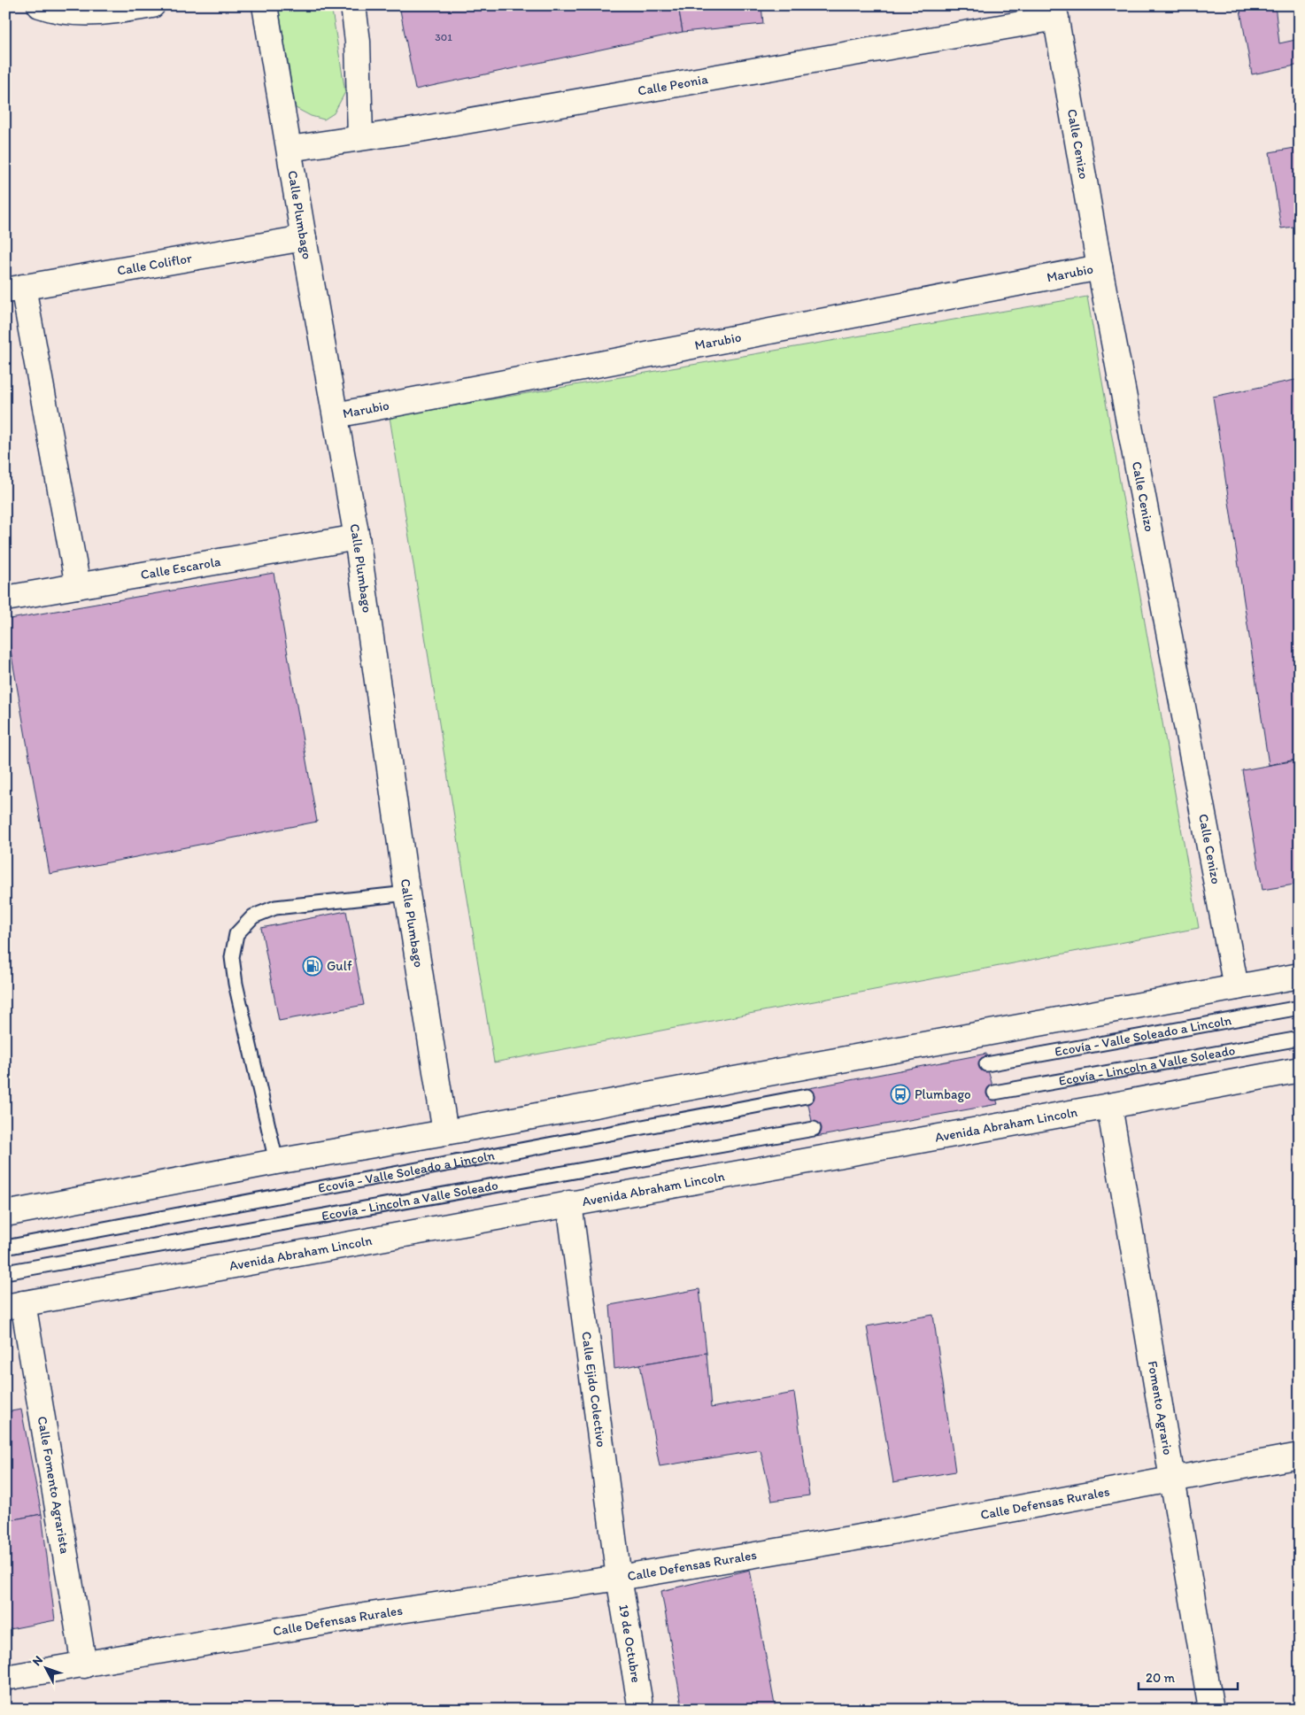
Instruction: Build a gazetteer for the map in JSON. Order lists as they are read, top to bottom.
{
  "streets": {
    "street": [
      "Calle Peonia",
      "Calle Cenizo",
      "Calle Plumbago",
      "Calle Coliflor",
      "Marubio",
      "Calle Escarola",
      "Avenida Abraham Lincoln",
      "Calle Ejido Colectivo",
      "Fomento Agrario",
      "Calle Fomento Agrarista",
      "Calle Defensas Rurales",
      "19 de Octubre"
    ],
    "lane": ["Ecovía - Valle Soleado a Lincoln", "Ecovía - Lincoln a Valle Soleado"]
  },
  "crossings": [
    ["Calle Peonia", "Calle Cenizo"],
    ["Calle Peonia", "Calle Plumbago"],
    ["Calle Cenizo", "Marubio"],
    ["Calle Plumbago", "Calle Coliflor"],
    ["Calle Plumbago", "Marubio"],
    ["Calle Plumbago", "Calle Escarola"],
    ["Avenida Abraham Lincoln", "Calle Ejido Colectivo"],
    ["Avenida Abraham Lincoln", "Fomento Agrario"],
    ["Avenida Abraham Lincoln", "Calle Fomento Agrarista"],
    ["Calle Ejido Colectivo", "Calle Defensas Rurales"],
    ["Calle Ejido Colectivo", "19 de Octubre"],
    ["Fomento Agrario", "Calle Defensas Rurales"],
    ["Calle Fomento Agrarista", "Calle Defensas Rurales"],
    ["Calle Defensas Rurales", "19 de Octubre"]
  ],
  "places": {
    "fuel station": ["Gulf"],
    "bus stop": ["Plumbago"]
  },
  "house_numbers": ["301"],
  "scale_bar": "20 m",
  "north": "top left"
}
